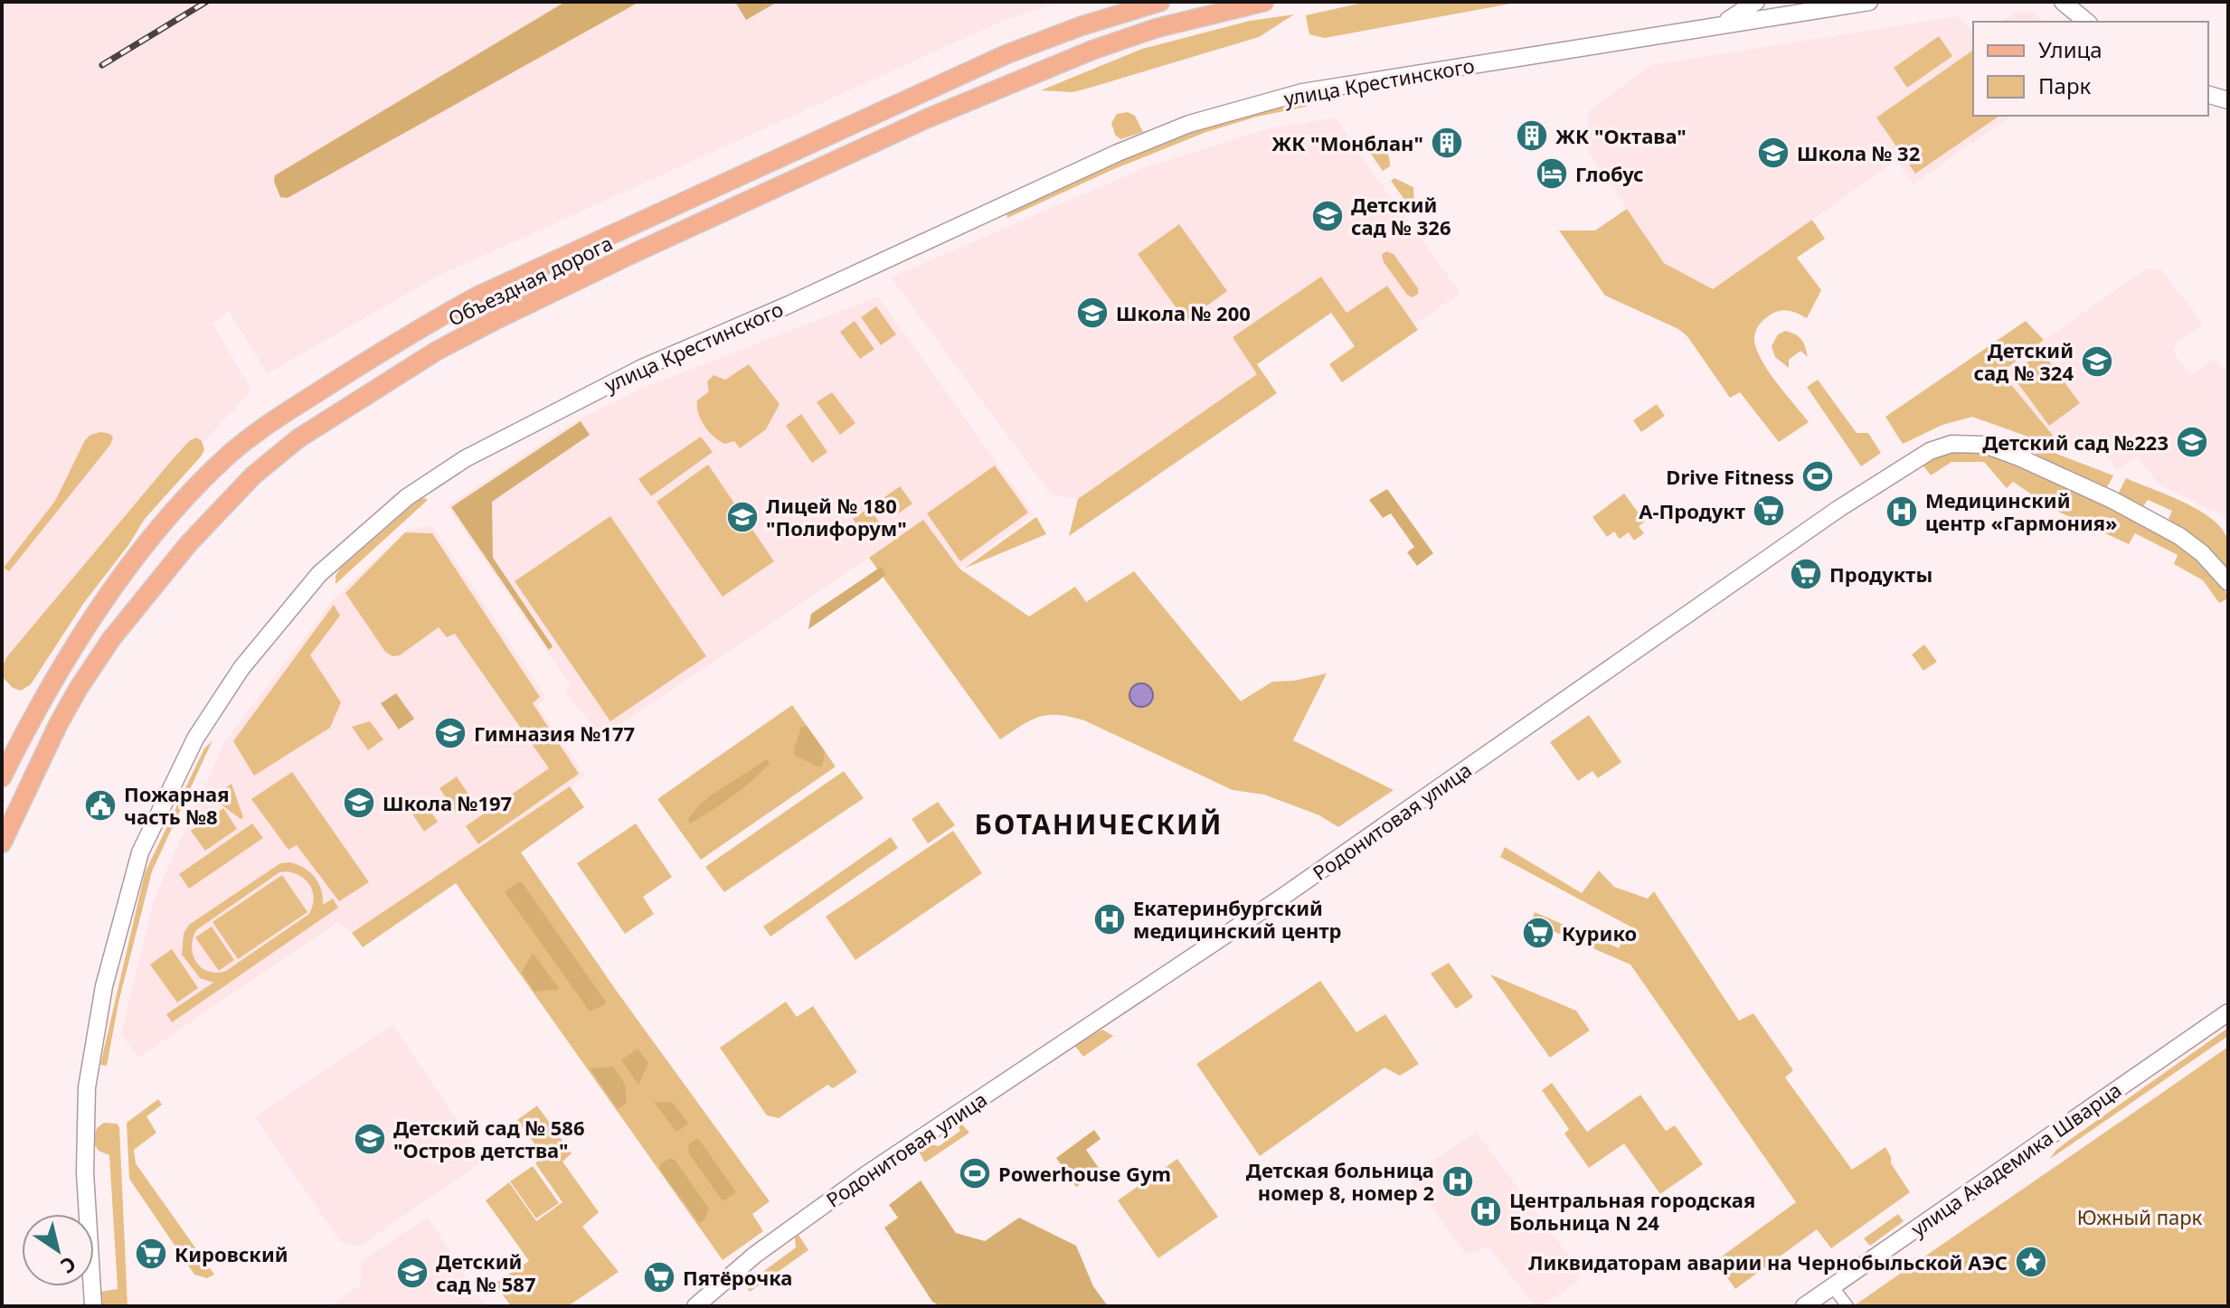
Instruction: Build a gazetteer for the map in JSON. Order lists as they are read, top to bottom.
{
  "streets": {
    "main road": ["Объездная дорога"],
    "street": ["улица Крестинского", "Родонитовая улица", "улица Академика Шварца"]
  },
  "districts": ["БОТАНИЧЕСКИЙ"],
  "parks": ["Южный парк"],
  "places": {
    "building": ["ЖК \"Октава\"", "ЖК \"Монблан\""],
    "school or university": [
      "Школа № 32",
      "Детский сад № 326",
      "Школа № 200",
      "Детский сад № 324",
      "Детский сад №223",
      "Лицей № 180 \"Полифорум\"",
      "Гимназия №177",
      "Школа №197",
      "Детский сад № 586 \"Остров детства\"",
      "Детский сад № 587"
    ],
    "hotel": ["Глобус"],
    "sports": ["Drive Fitness", "Powerhouse Gym"],
    "supermarket": [
      "А-Продукт",
      "Продукты",
      "Курико",
      "Кировский",
      "Пятёрочка"
    ],
    "hospital": [
      "Медицинский центр «Гармония»",
      "Екатеринбургский медицинский центр",
      "Детская больница номер 8, номер 2",
      "Центральная городская Больница N 24"
    ],
    "public building": ["Пожарная часть №8"],
    "place": ["Ликвидаторам аварии на Чернобыльской АЭС"]
  },
  "legend": ["Улица", "Парк"],
  "north": "bottom right"
}
